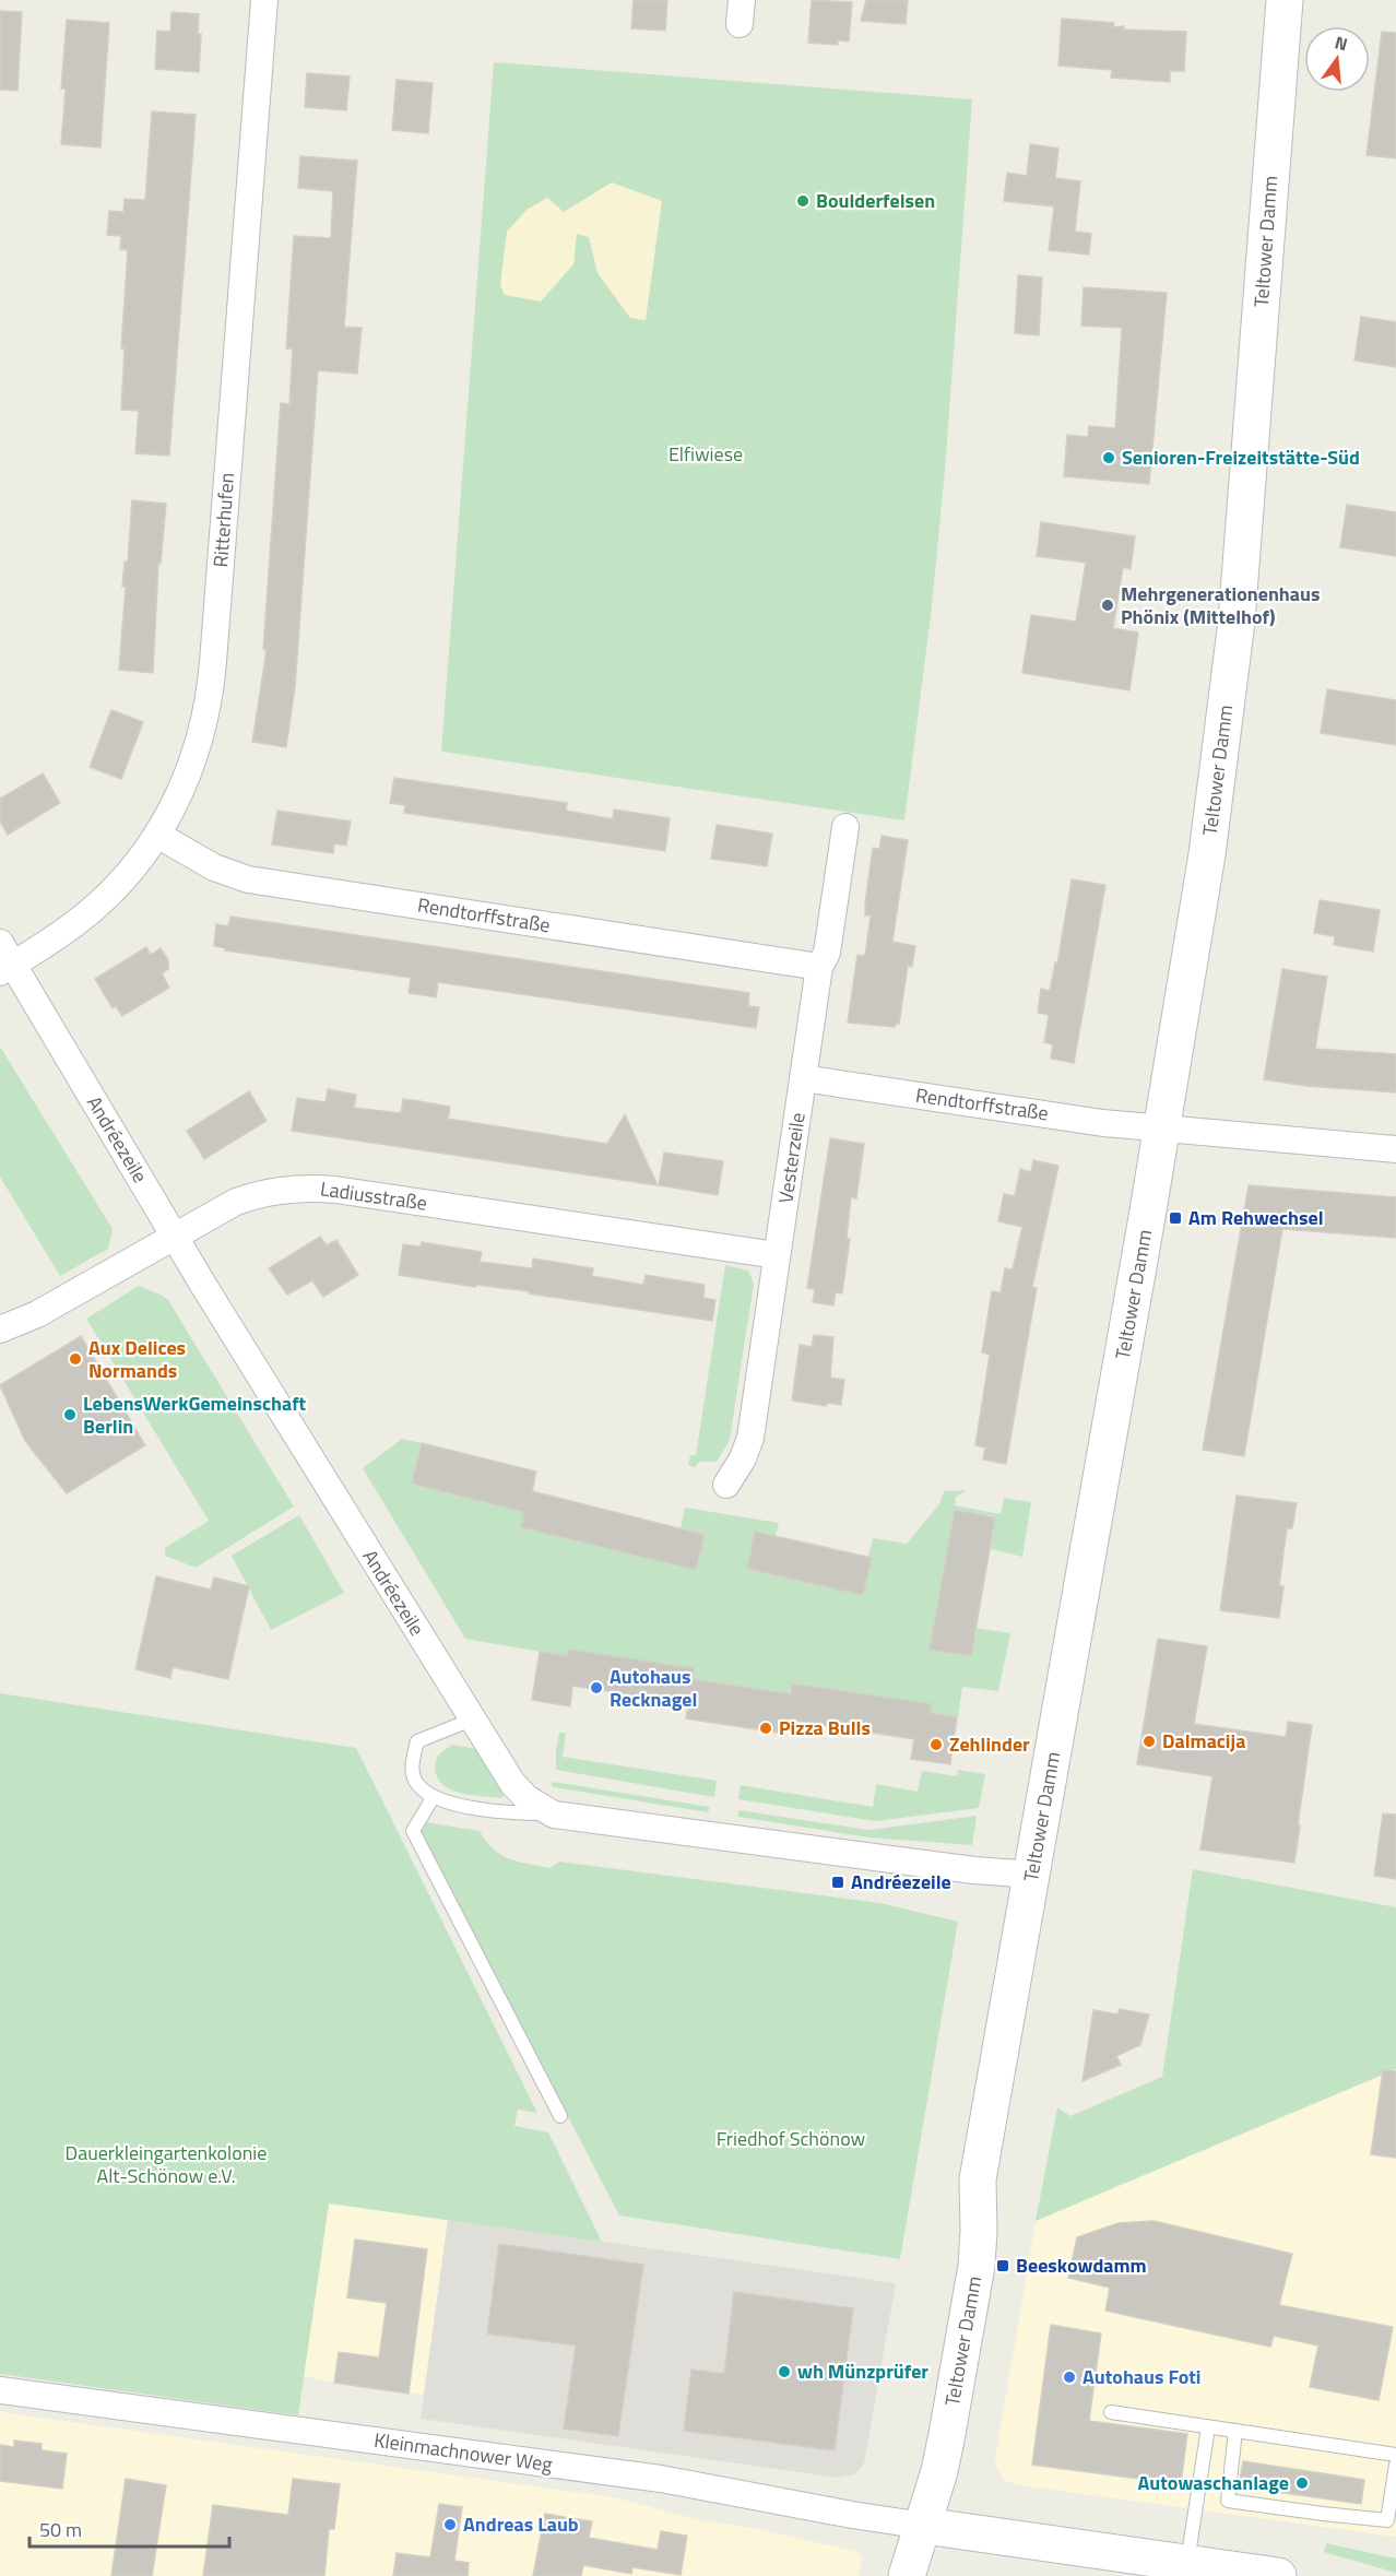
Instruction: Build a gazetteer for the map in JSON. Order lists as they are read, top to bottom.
{
  "streets": {
    "main road": ["Teltower Damm"],
    "street": [
      "Ritterhufen",
      "Rendtorffstraße",
      "Andréezeile",
      "Vesterzeile",
      "Ladiusstraße",
      "Kleinmachnower Weg"
    ]
  },
  "crossings": [
    ["Teltower Damm", "Rendtorffstraße"],
    ["Teltower Damm", "Andréezeile"],
    ["Teltower Damm", "Kleinmachnower Weg"],
    ["Ritterhufen", "Rendtorffstraße"],
    ["Ritterhufen", "Andréezeile"],
    ["Rendtorffstraße", "Vesterzeile"],
    ["Andréezeile", "Ladiusstraße"],
    ["Vesterzeile", "Ladiusstraße"]
  ],
  "parks": ["Elfiwiese", "Friedhof Schönow", "Dauerkleingartenkolonie Alt-Schönow e.V."],
  "places": {
    "other": [
      "Boulderfelsen",
      "Senioren-Freizeitstätte-Süd",
      "Mehrgenerationenhaus Phönix (Mittelhof)",
      "Aux Delices Normands",
      "LebensWerkGemeinschaft Berlin",
      "Autohaus Recknagel",
      "Pizza Bulls",
      "Dalmacija",
      "Zehlinder",
      "wh Münzprüfer",
      "Autohaus Foti",
      "Autowaschanlage",
      "Andreas Laub"
    ],
    "transit": ["Am Rehwechsel", "Andréezeile", "Beeskowdamm"]
  },
  "scale_bar": "50 m",
  "north": "top"
}
